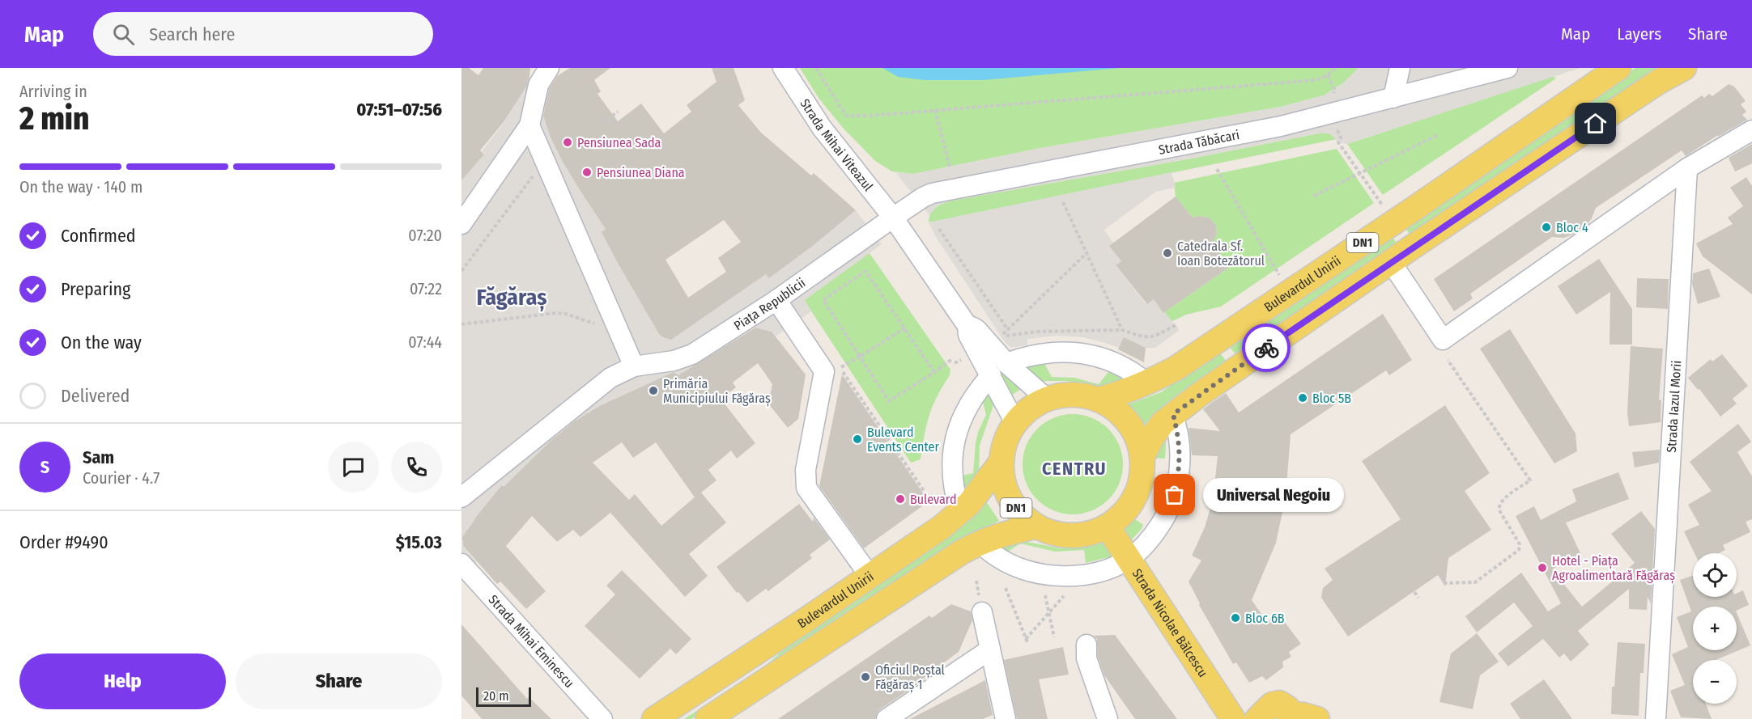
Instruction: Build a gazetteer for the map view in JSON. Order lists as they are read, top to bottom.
{
  "streets": {
    "main road": ["DN1", "Bulevardul Unirii", "Strada Nicolae Bălcescu"],
    "street": [
      "Strada Tăbăcari",
      "Strada Mihai Viteazul",
      "Piața Republicii",
      "Strada Iazul Morii",
      "Strada Mihai Eminescu"
    ]
  },
  "crossings": [
    ["Strada Tăbăcari", "Strada Mihai Viteazul"],
    ["Strada Tăbăcari", "Piața Republicii"],
    ["Strada Mihai Viteazul", "Piața Republicii"],
    ["DN1", "Bulevardul Unirii"],
    ["DN1", "Strada Nicolae Bălcescu"],
    ["Bulevardul Unirii", "Strada Nicolae Bălcescu"]
  ],
  "districts": ["Făgăraș", "CENTRU"],
  "places": [
    "Pensiunea Sada",
    "Pensiunea Diana",
    "Bloc 4",
    "Catedrala Sf. Ioan Botezătorul",
    "Primăria Municipiului Făgăraș",
    "Bloc 5B",
    "Bulevard Events Center",
    "Universal Negoiu",
    "Bulevard",
    "Hotel - Piața Agroalimentară Făgăraș",
    "Bloc 6B",
    "Oficiul Poștal Făgăraș 1"
  ],
  "scale_bar": "20 m",
  "page": {
    "header": "Map",
    "search": "Search here",
    "nav": ["Map", "Layers", "Share"],
    "heading": ["2 min", "Arriving in", "07:51–07:56"],
    "panel": [
      "Sam",
      "Courier · 4.7",
      "Order #9490",
      "$15.03"
    ],
    "bar": "On the way · 140 m",
    "list": [
      ["Confirmed", "07:20"],
      ["Preparing", "07:22"],
      ["On the way", "07:44"],
      "Delivered"
    ],
    "round": "S",
    "bubble": "Universal Negoiu",
    "map_buttons": ["+", "−"],
    "buttons": ["Help", "Share"],
    "scale": "20 m"
  }
}
